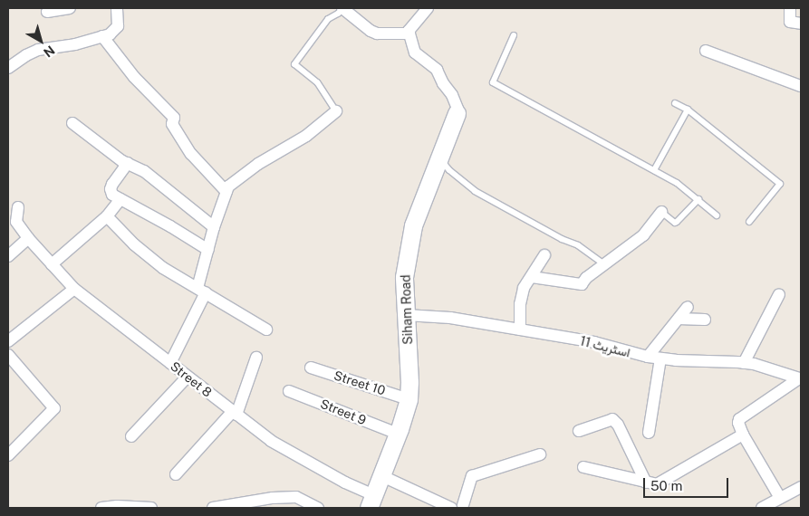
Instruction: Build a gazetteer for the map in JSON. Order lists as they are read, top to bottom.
{
  "streets": {
    "street": [
      "Siham Road",
      "اسٹریٹ 11",
      "Street 8",
      "Street 10",
      "Street 9"
    ]
  },
  "crossings": [
    ["Siham Road", "اسٹریٹ 11"],
    ["Siham Road", "Street 8"],
    ["Siham Road", "Street 10"],
    ["Siham Road", "Street 9"]
  ],
  "scale_bar": "50 m",
  "north": "bottom right"
}
